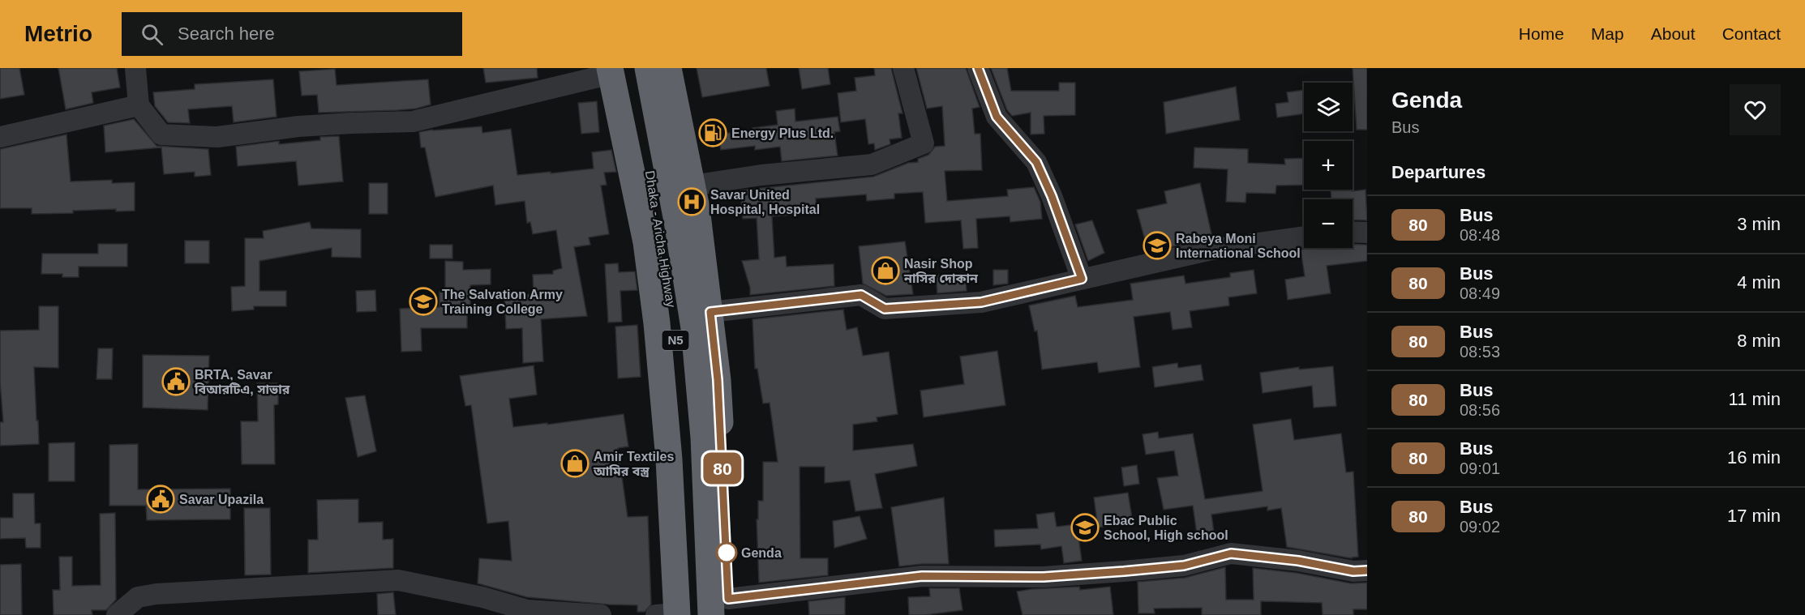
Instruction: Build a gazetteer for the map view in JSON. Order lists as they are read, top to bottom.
{
  "streets": {
    "highway": ["Dhaka - Aricha Highway", "N5"]
  },
  "places": {
    "fuel station": ["Energy Plus Ltd."],
    "hospital": ["Savar United Hospital, Hospital"],
    "school or university": ["Rabeya Moni International School", "The Salvation Army Training College", "Ebac Public School, High school"],
    "shop": ["Nasir Shop নাসির দোকান", "Amir Textiles আমির বস্ত্র"],
    "public building": ["BRTA, Savar বিআরটিএ, সাভার", "Savar Upazila"],
    "other": ["Genda"]
  },
  "lines": ["bus line 80"],
  "page": {
    "header": "Metrio",
    "search": "Search here",
    "nav": [
      "Home",
      "Map",
      "About",
      "Contact"
    ],
    "on_map": "80",
    "heading": [
      ["Genda", "Bus"],
      "Departures"
    ],
    "map_buttons": ["+", "−"],
    "list": [
      {
        "mark": "80",
        "name": "Bus",
        "note": "08:48",
        "value": "3 min"
      },
      {
        "mark": "80",
        "name": "Bus",
        "note": "08:49",
        "value": "4 min"
      },
      {
        "mark": "80",
        "name": "Bus",
        "note": "08:53",
        "value": "8 min"
      },
      {
        "mark": "80",
        "name": "Bus",
        "note": "08:56",
        "value": "11 min"
      },
      {
        "mark": "80",
        "name": "Bus",
        "note": "09:01",
        "value": "16 min"
      },
      {
        "mark": "80",
        "name": "Bus",
        "note": "09:02",
        "value": "17 min"
      }
    ]
  }
}
